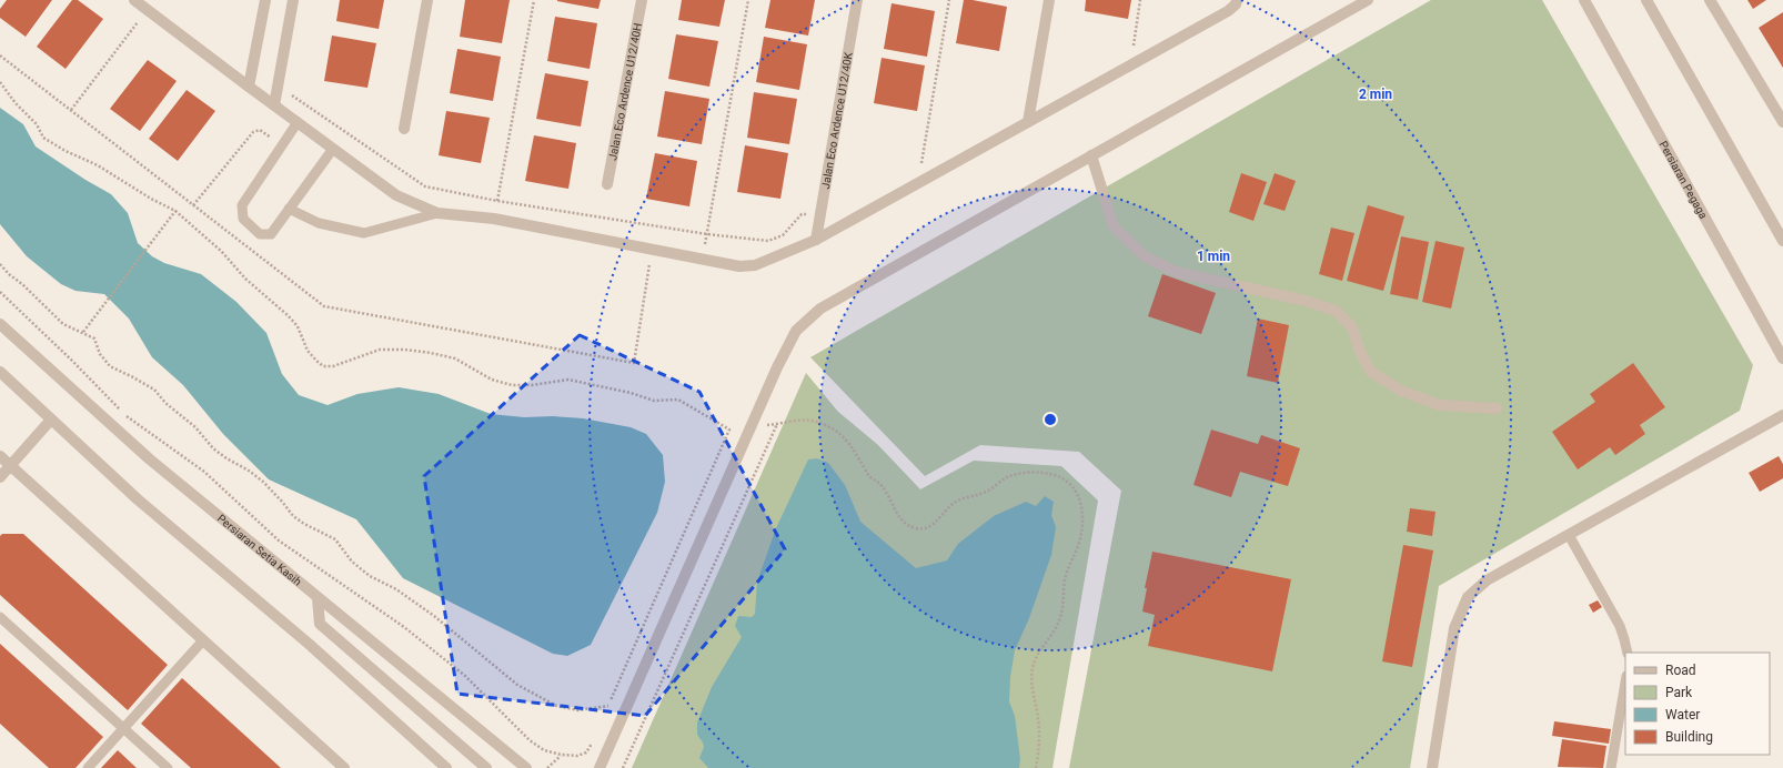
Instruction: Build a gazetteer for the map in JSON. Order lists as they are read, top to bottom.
{
  "streets": {
    "street": [
      "Jalan Eco Ardence U12/40H",
      "Jalan Eco Ardence U12/40K",
      "Persiaran Pegaga",
      "Persiaran Setia Kasih"
    ]
  },
  "legend": [
    "Road",
    "Park",
    "Water",
    "Building"
  ],
  "rings": ["2 min", "1 min"]
}
